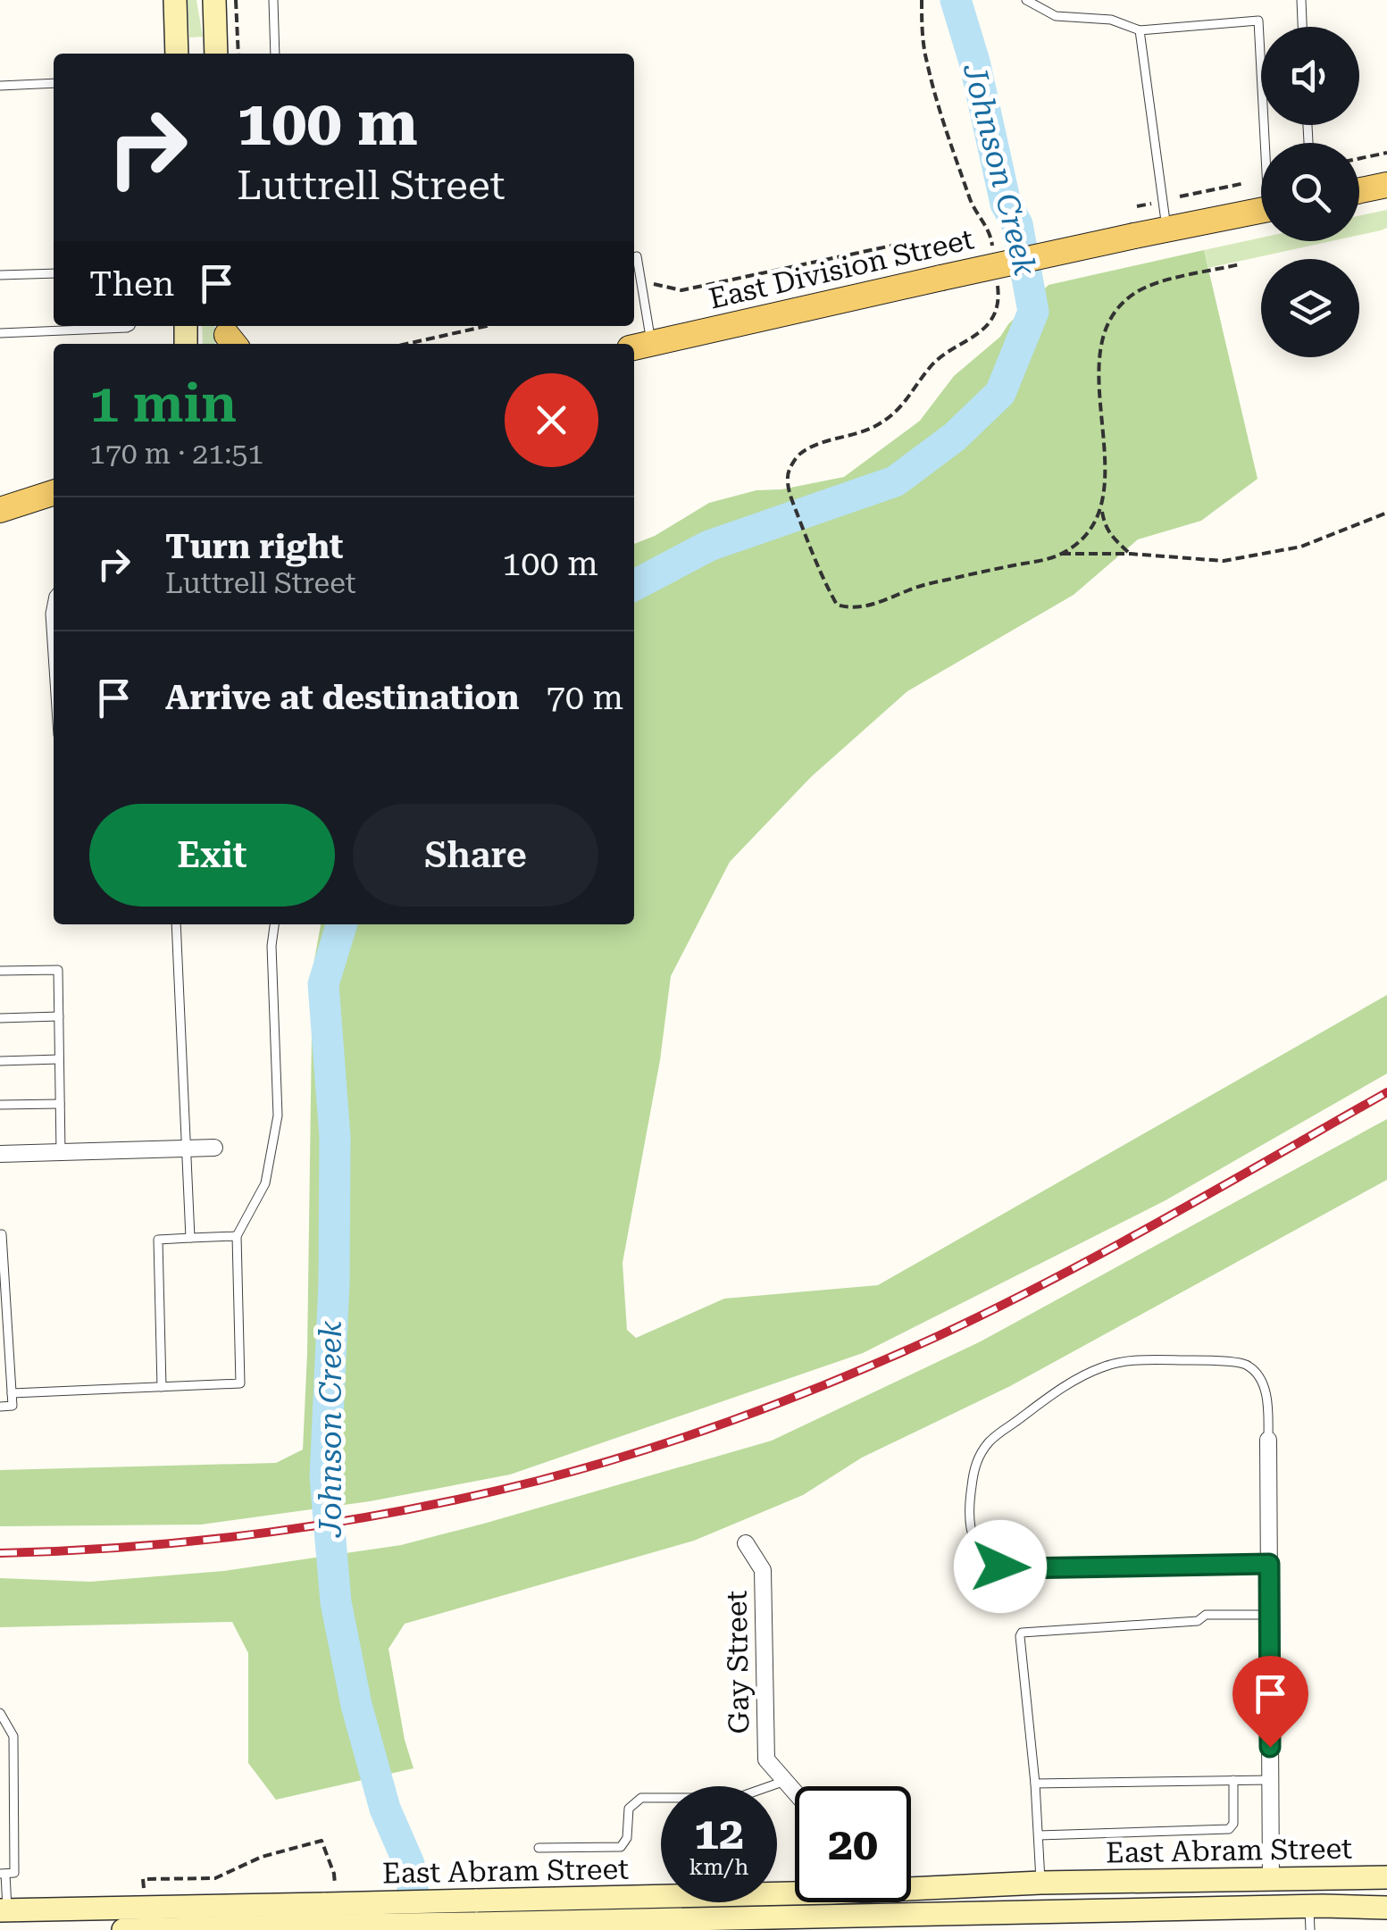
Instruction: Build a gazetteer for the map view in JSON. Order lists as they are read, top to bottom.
{
  "streets": {
    "main road": ["East Division Street", "East Abram Street"],
    "street": ["Gay Street"]
  },
  "water": ["Johnson Creek"],
  "page": {
    "turn": ["100 m", "Luttrell Street"],
    "then": "Then",
    "heading": ["1 min", "170 m · 21:51"],
    "list": [
      {
        "name": "Turn right",
        "note": "Luttrell Street",
        "value": "100 m"
      },
      {
        "name": "Arrive at destination",
        "value": "70 m"
      }
    ],
    "buttons": ["Exit", "Share"],
    "speed": "12 km/h",
    "limit": "20"
  }
}
